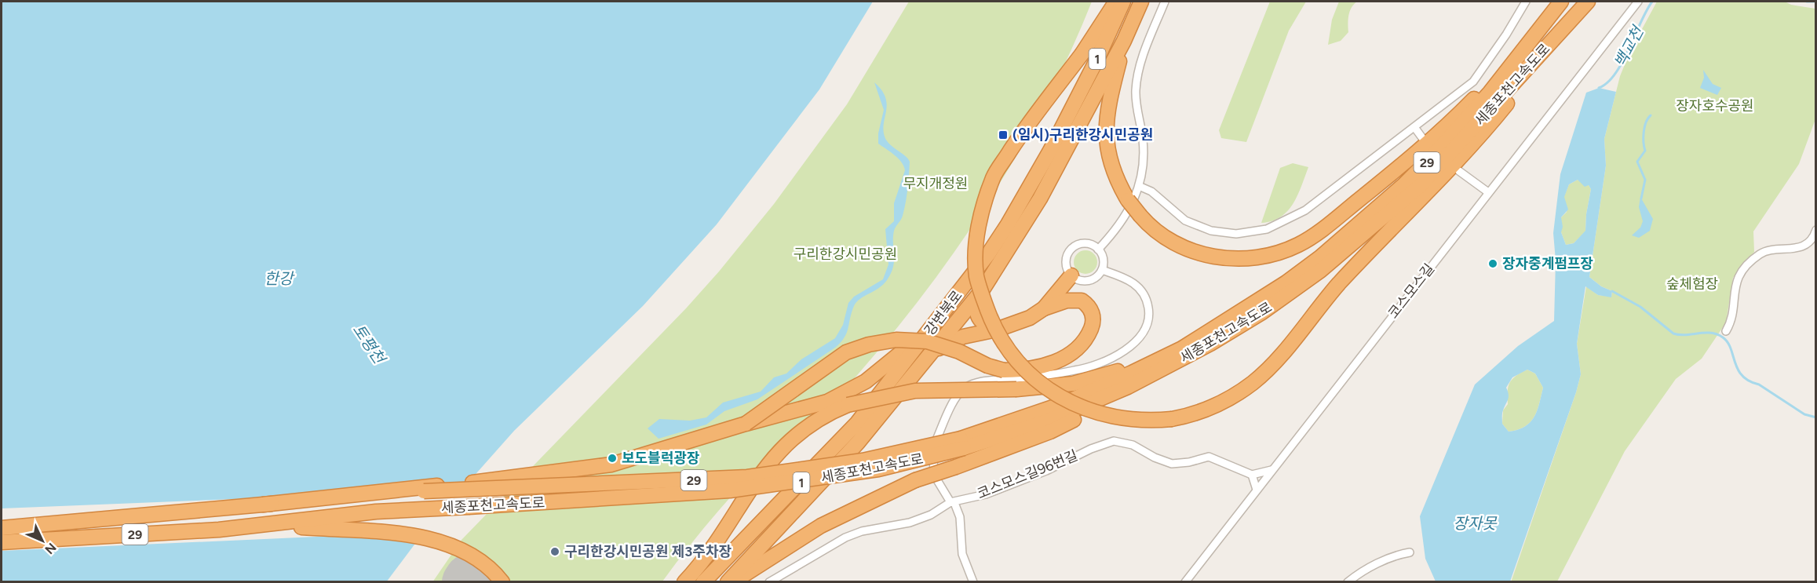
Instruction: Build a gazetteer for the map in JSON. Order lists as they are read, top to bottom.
{
  "streets": {
    "highway": [
      "1",
      "세종포천고속도로",
      "29",
      "강변북로"
    ],
    "street": ["코스모스길", "코스모스길96번길"]
  },
  "water": [
    "백교천",
    "한강",
    "토평천",
    "장자못"
  ],
  "parks": [
    "장자호수공원",
    "무지개정원",
    "구리한강시민공원",
    "숲체험장"
  ],
  "places": {
    "transit": ["(임시)구리한강시민공원"],
    "other": ["장자중계펌프장", "보도블럭광장", "구리한강시민공원 제3주차장"]
  },
  "north": "bottom right"
}
